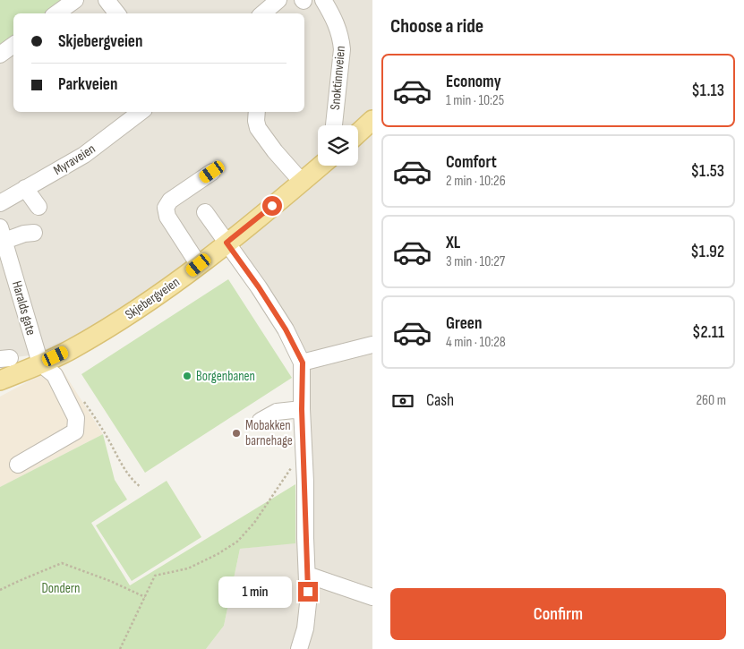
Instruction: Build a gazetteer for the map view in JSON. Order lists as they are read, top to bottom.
{
  "streets": {
    "main road": ["Skjebergveien"],
    "street": ["Snoktinnveien", "Myraveien", "Haralds gate"]
  },
  "crossings": [
    ["Skjebergveien", "Haralds gate"]
  ],
  "parks": ["Dondern"],
  "places": ["Borgenbanen", "Mobakken barnehage"],
  "page": {
    "heading": "Choose a ride",
    "banner": ["Skjebergveien", "Parkveien"],
    "list": [
      {
        "name": "Economy",
        "note": "1 min · 10:25",
        "value": "$1.13"
      },
      {
        "name": "Comfort",
        "note": "2 min · 10:26",
        "value": "$1.53"
      },
      {
        "name": "XL",
        "note": "3 min · 10:27",
        "value": "$1.92"
      },
      {
        "name": "Green",
        "note": "4 min · 10:28",
        "value": "$2.11"
      }
    ],
    "pay": ["Cash", "260 m"],
    "bubble": "1 min",
    "buttons": "Confirm"
  }
}
